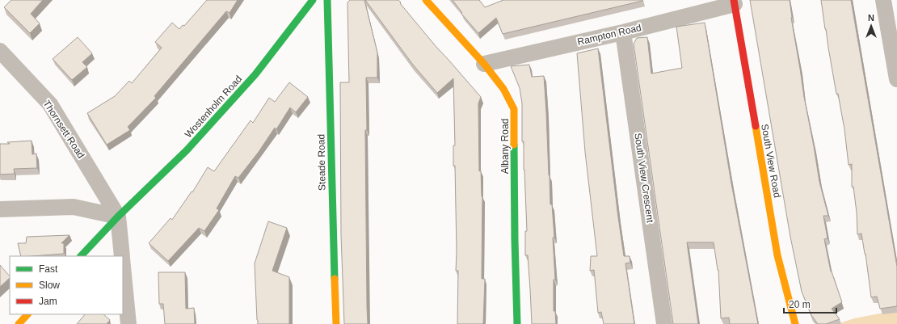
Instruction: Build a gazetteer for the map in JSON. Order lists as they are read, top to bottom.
{
  "streets": {
    "street": [
      "Rampton Road",
      "Wostenholm Road",
      "Thornsett Road",
      "Albany Road",
      "South View Road",
      "Steade Road",
      "South View Crescent"
    ]
  },
  "crossings": [
    ["Rampton Road", "Albany Road"],
    ["Rampton Road", "South View Road"],
    ["Rampton Road", "South View Crescent"],
    ["Wostenholm Road", "Thornsett Road"]
  ],
  "legend": ["Fast", "Slow", "Jam"],
  "scale_bar": "20 m",
  "north": "top"
}
